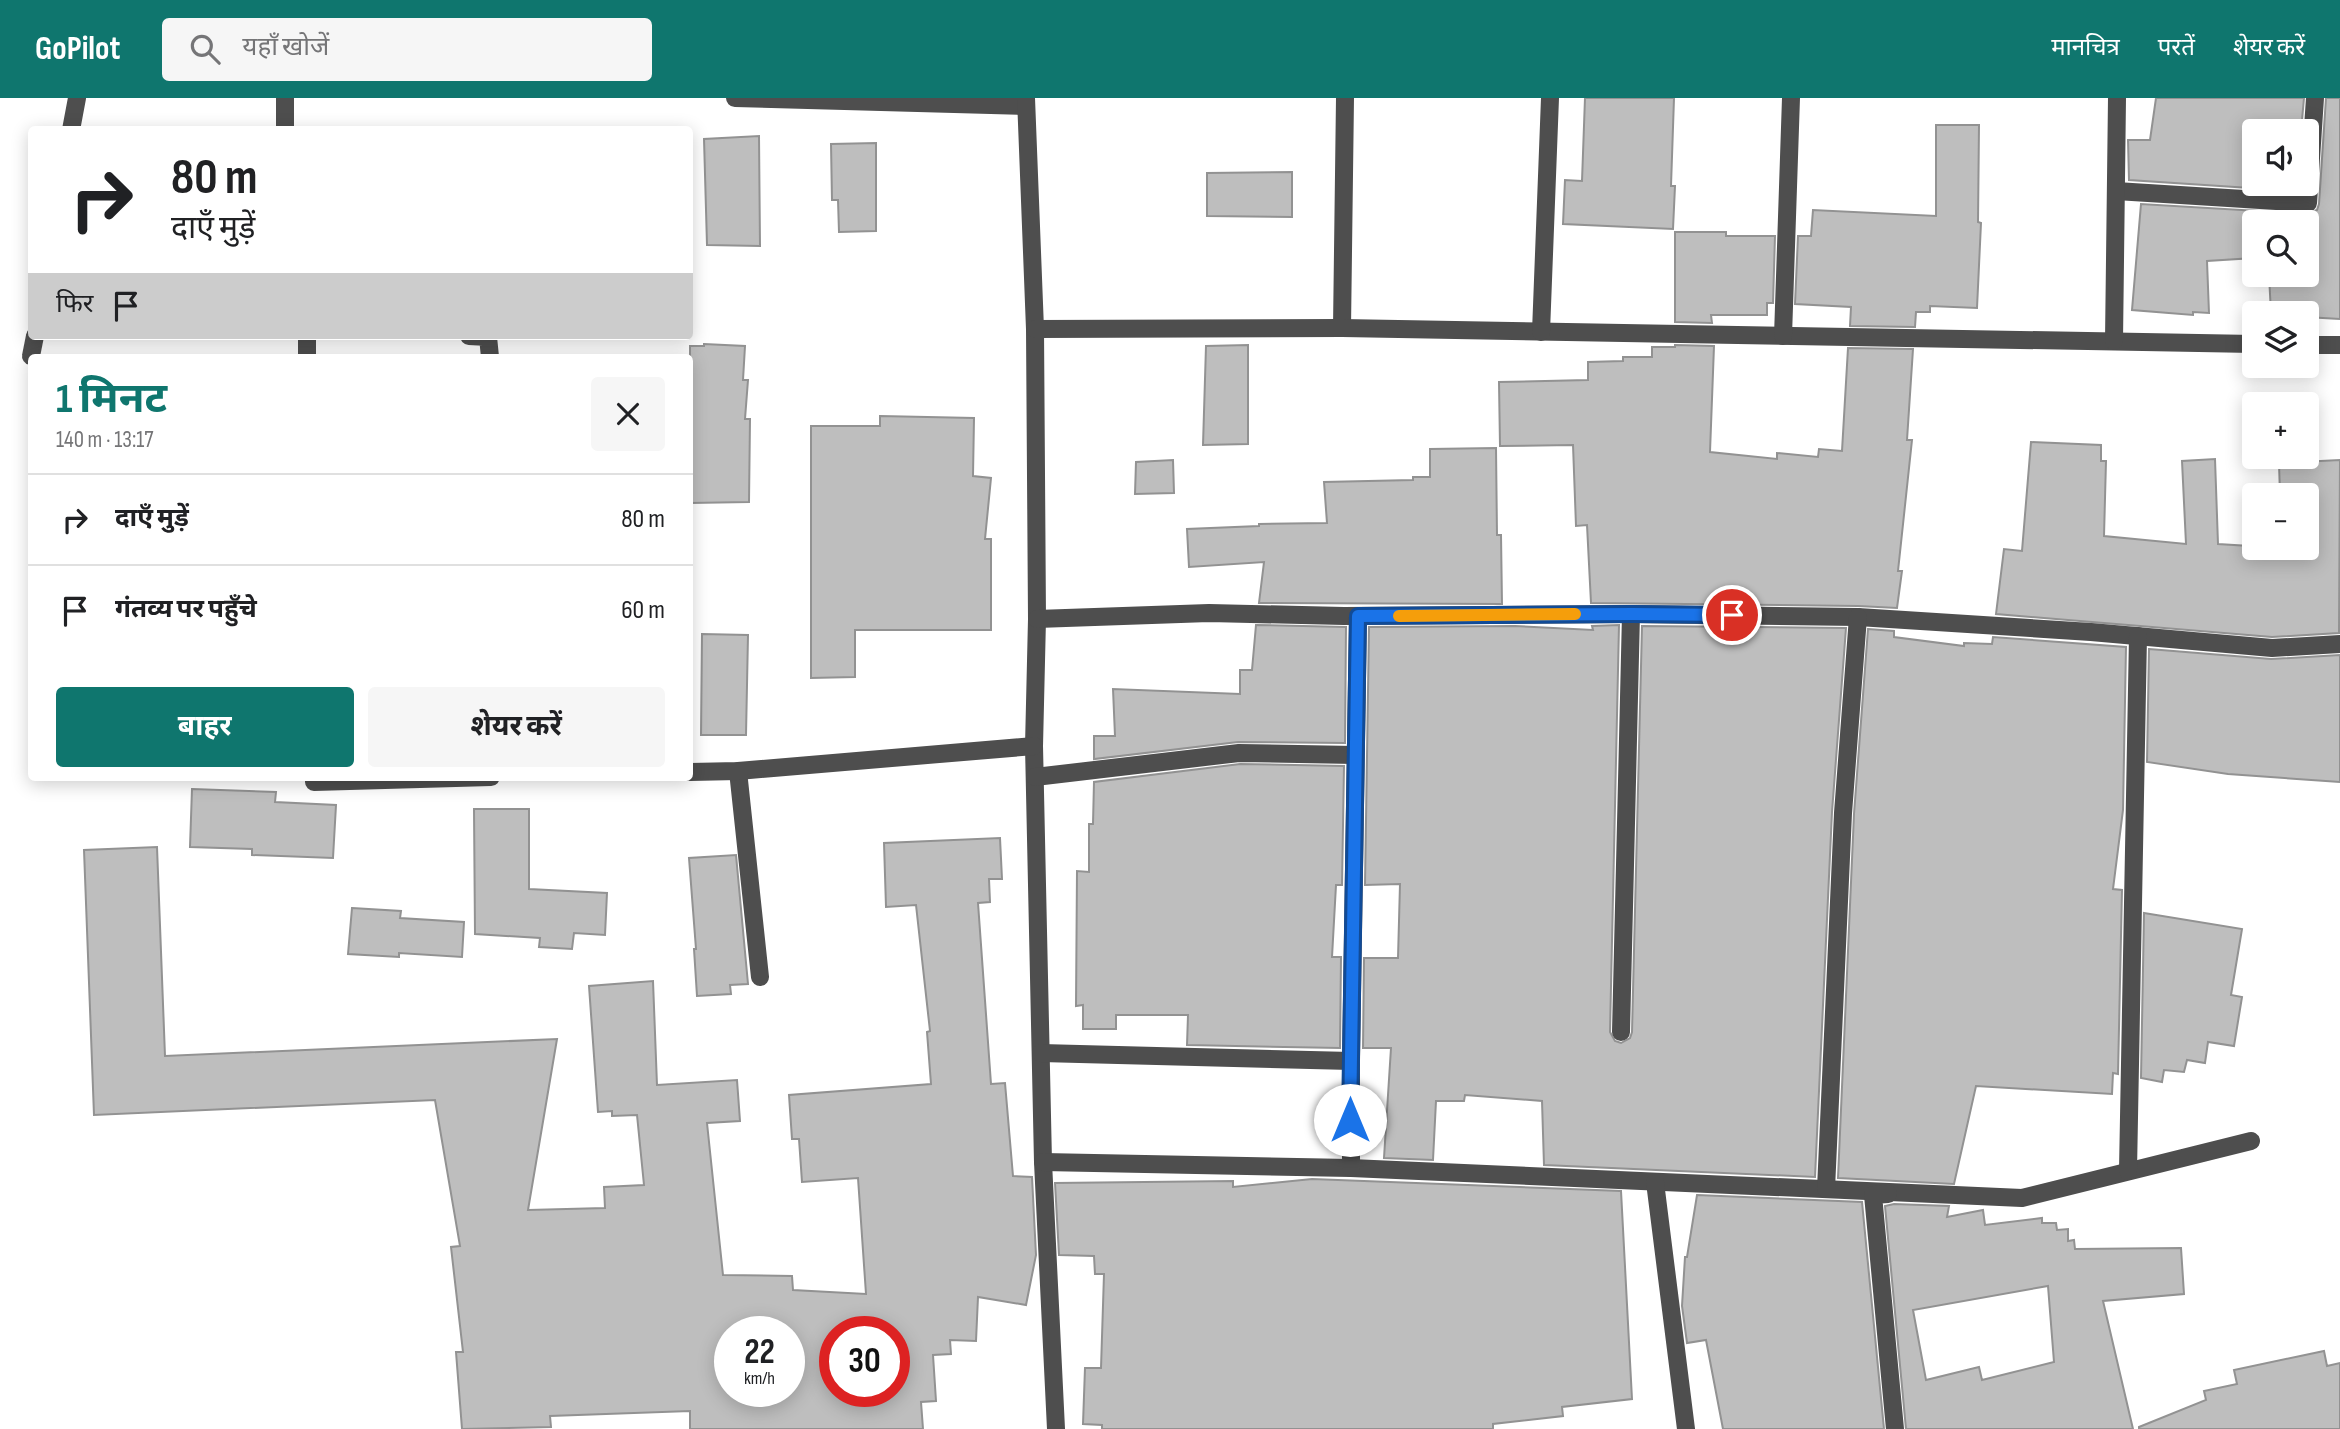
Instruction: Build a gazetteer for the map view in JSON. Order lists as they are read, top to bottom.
{
  "page": {
    "header": "GoPilot",
    "search": "यहाँ खोजें",
    "nav": ["मानचित्र", "परतें", "शेयर करें"],
    "map_buttons": ["+", "−"],
    "turn": ["80 m", "दाएँ मुड़ें"],
    "then": "फिर",
    "heading": ["1 मिनट", "140 m · 13:17"],
    "list": [
      {
        "name": "दाएँ मुड़ें",
        "value": "80 m"
      },
      {
        "name": "गंतव्य पर पहुँचे",
        "value": "60 m"
      }
    ],
    "buttons": ["बाहर", "शेयर करें"],
    "speed": "22 km/h",
    "limit": "30"
  }
}
